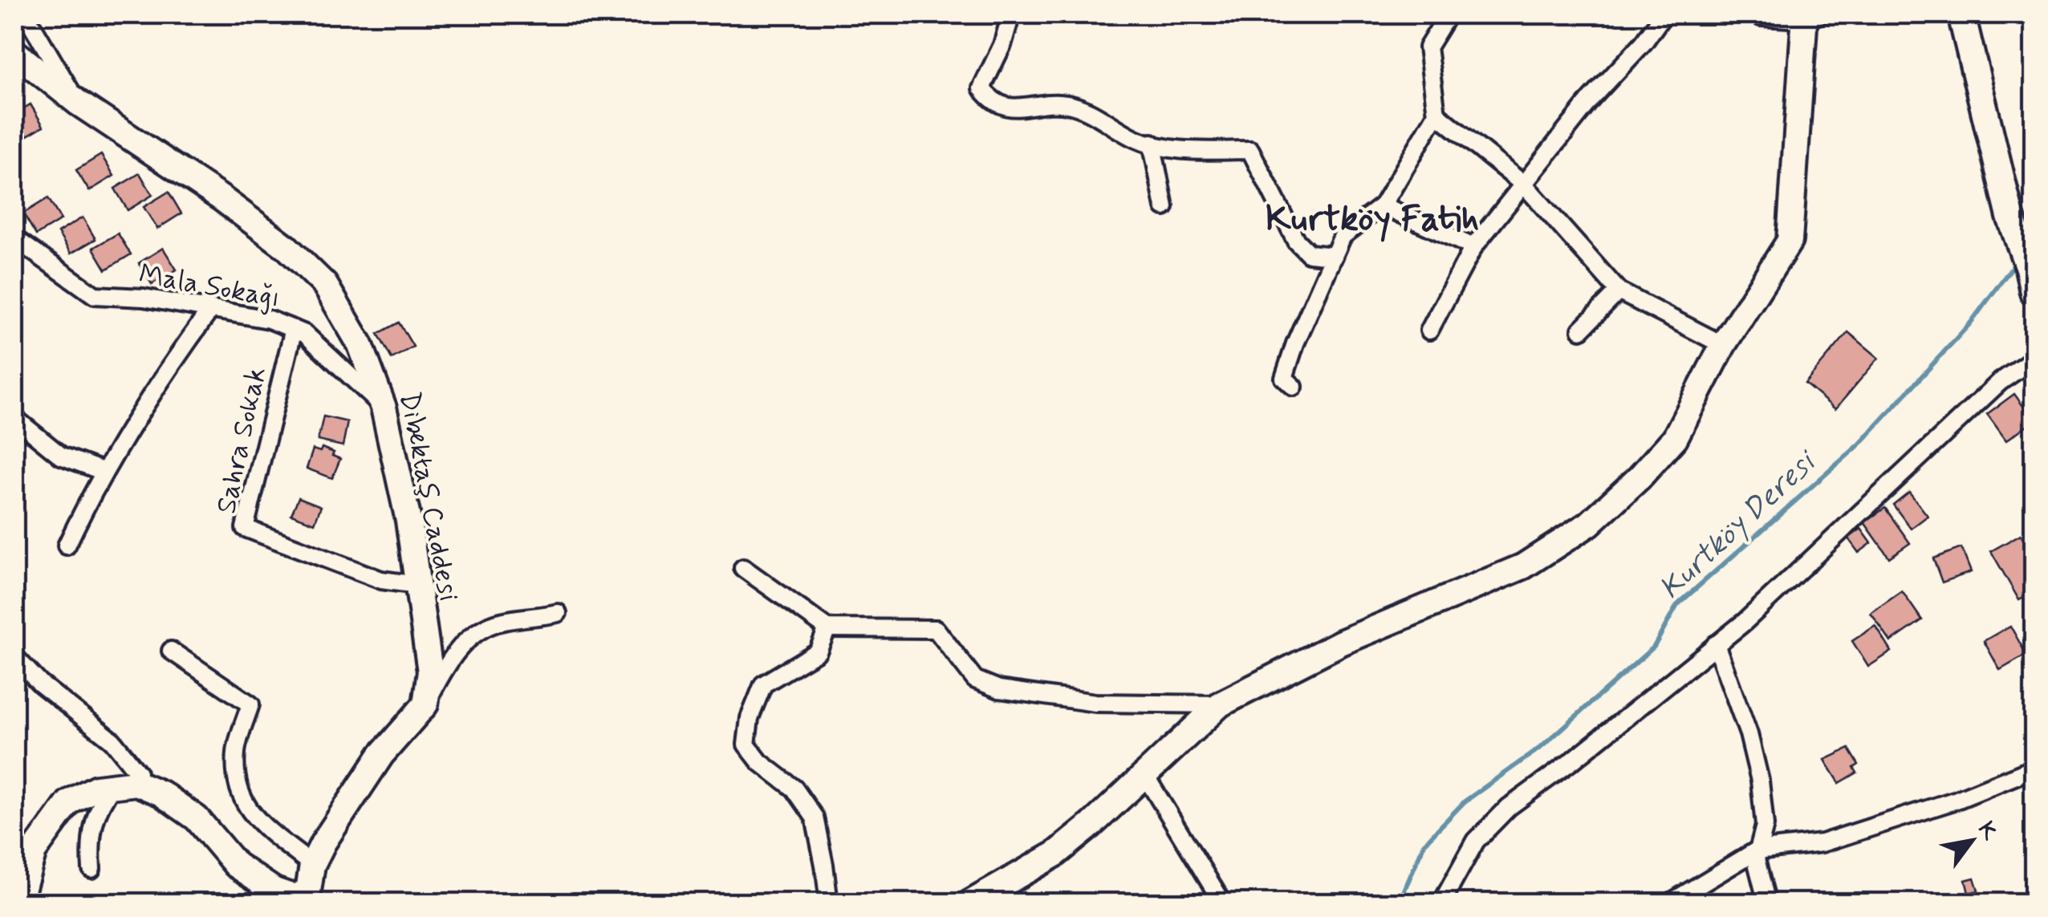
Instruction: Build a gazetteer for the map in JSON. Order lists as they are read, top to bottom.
{
  "streets": {
    "street": ["Mala Sokağı", "Sahra Sokak", "Dibektaş Caddesi"]
  },
  "crossings": [
    ["Mala Sokağı", "Sahra Sokak"],
    ["Mala Sokağı", "Dibektaş Caddesi"],
    ["Sahra Sokak", "Dibektaş Caddesi"]
  ],
  "districts": ["Kurtköy Fatih"],
  "water": ["Kurtköy Deresi"],
  "north": "top right"
}
